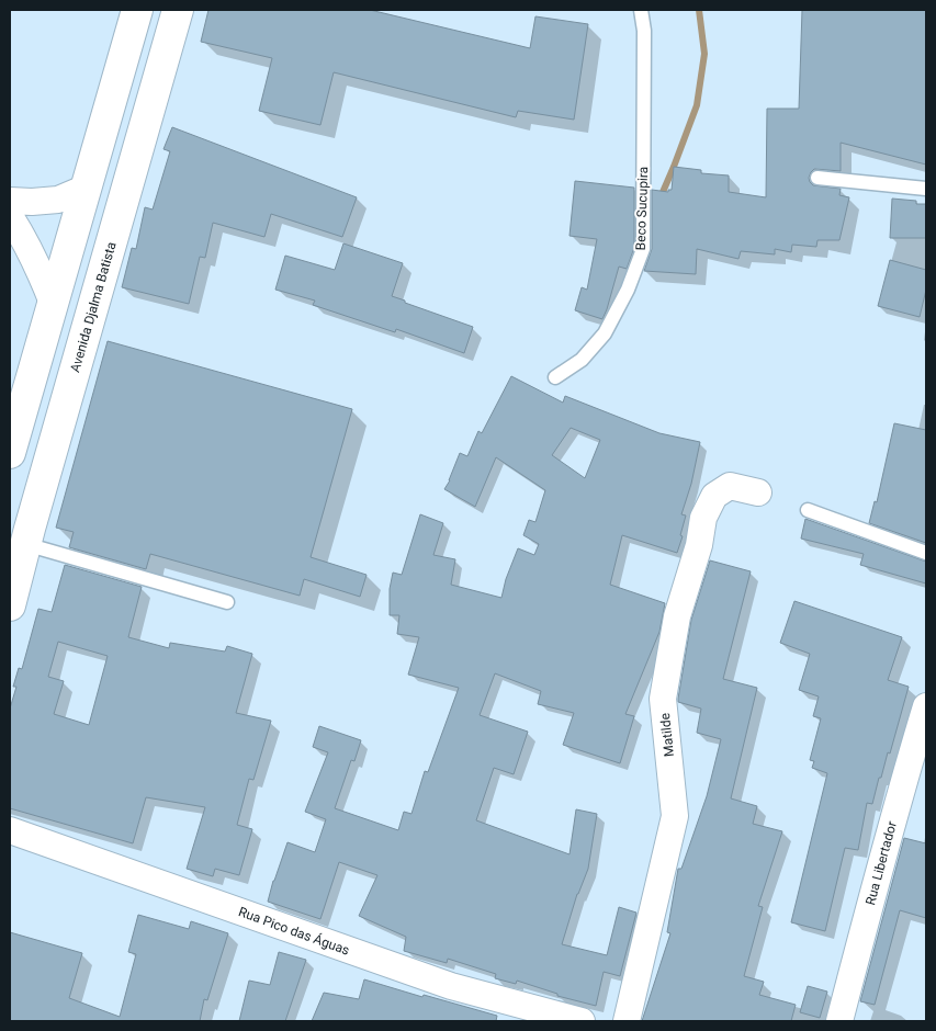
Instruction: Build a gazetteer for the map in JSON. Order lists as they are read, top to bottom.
{
  "streets": {
    "main road": ["Avenida Djalma Batista"],
    "street": ["Matilde", "Rua Libertador", "Rua Pico das Águas"],
    "lane": ["Beco Sucupira"]
  }
}
